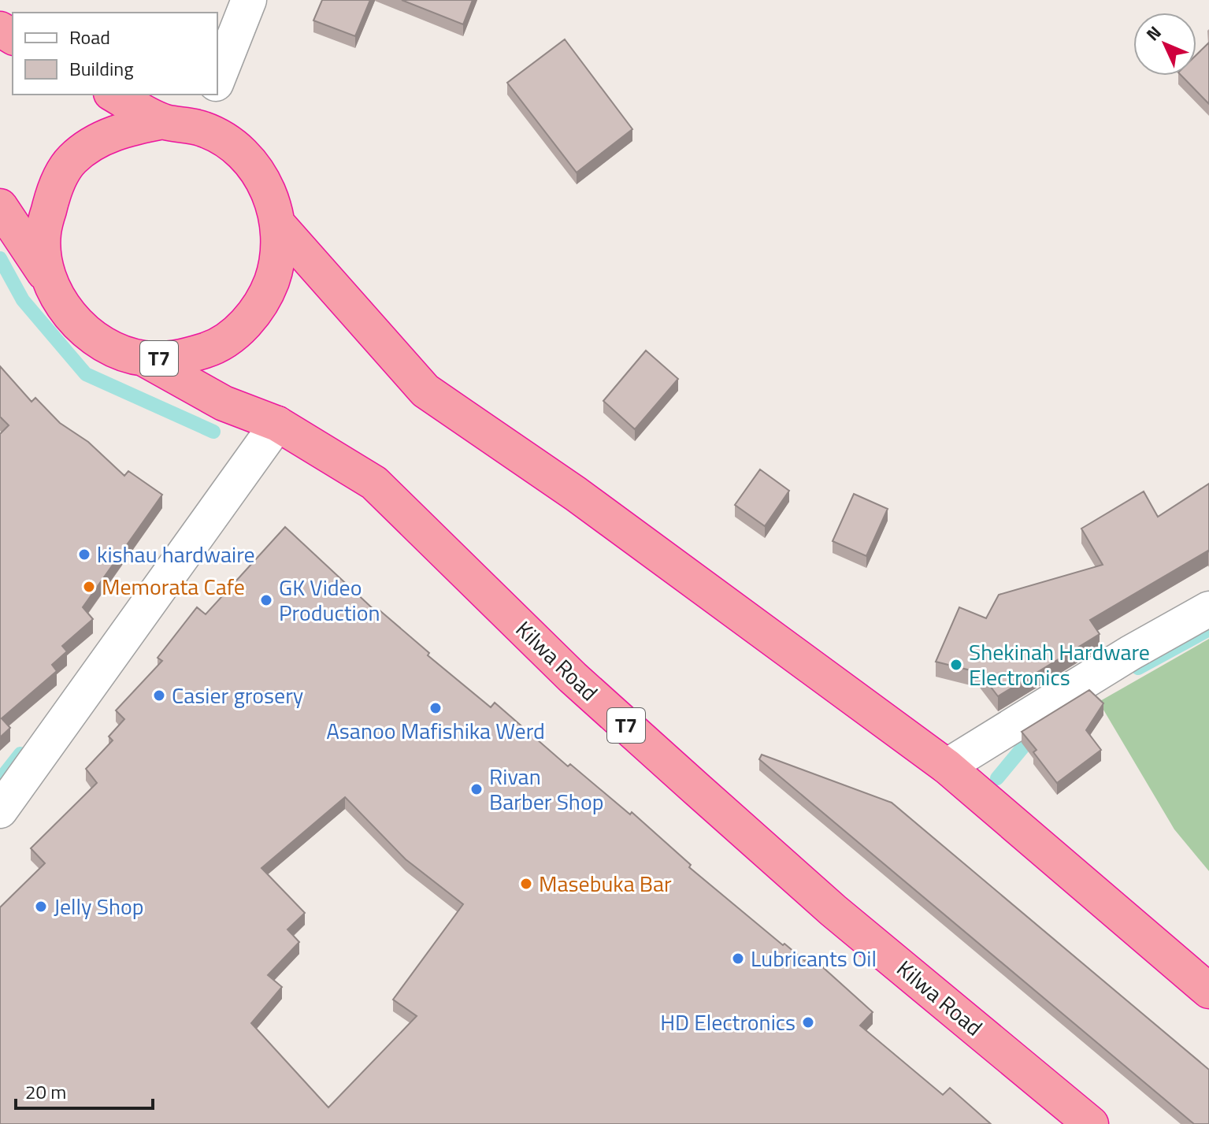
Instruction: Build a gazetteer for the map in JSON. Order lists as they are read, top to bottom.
{
  "streets": {
    "highway": ["T7", "Kilwa Road"]
  },
  "crossings": [
    ["T7", "Kilwa Road"]
  ],
  "places": [
    "kishau hardwaire",
    "Memorata Cafe",
    "GK Video Production",
    "Shekinah Hardware Electronics",
    "Casier grosery",
    "Asanoo Mafishika Werd",
    "Rivan Barber Shop",
    "Masebuka Bar",
    "Jelly Shop",
    "Lubricants Oil",
    "HD Electronics"
  ],
  "legend": ["Road", "Building"],
  "scale_bar": "20 m",
  "north": "top left"
}
